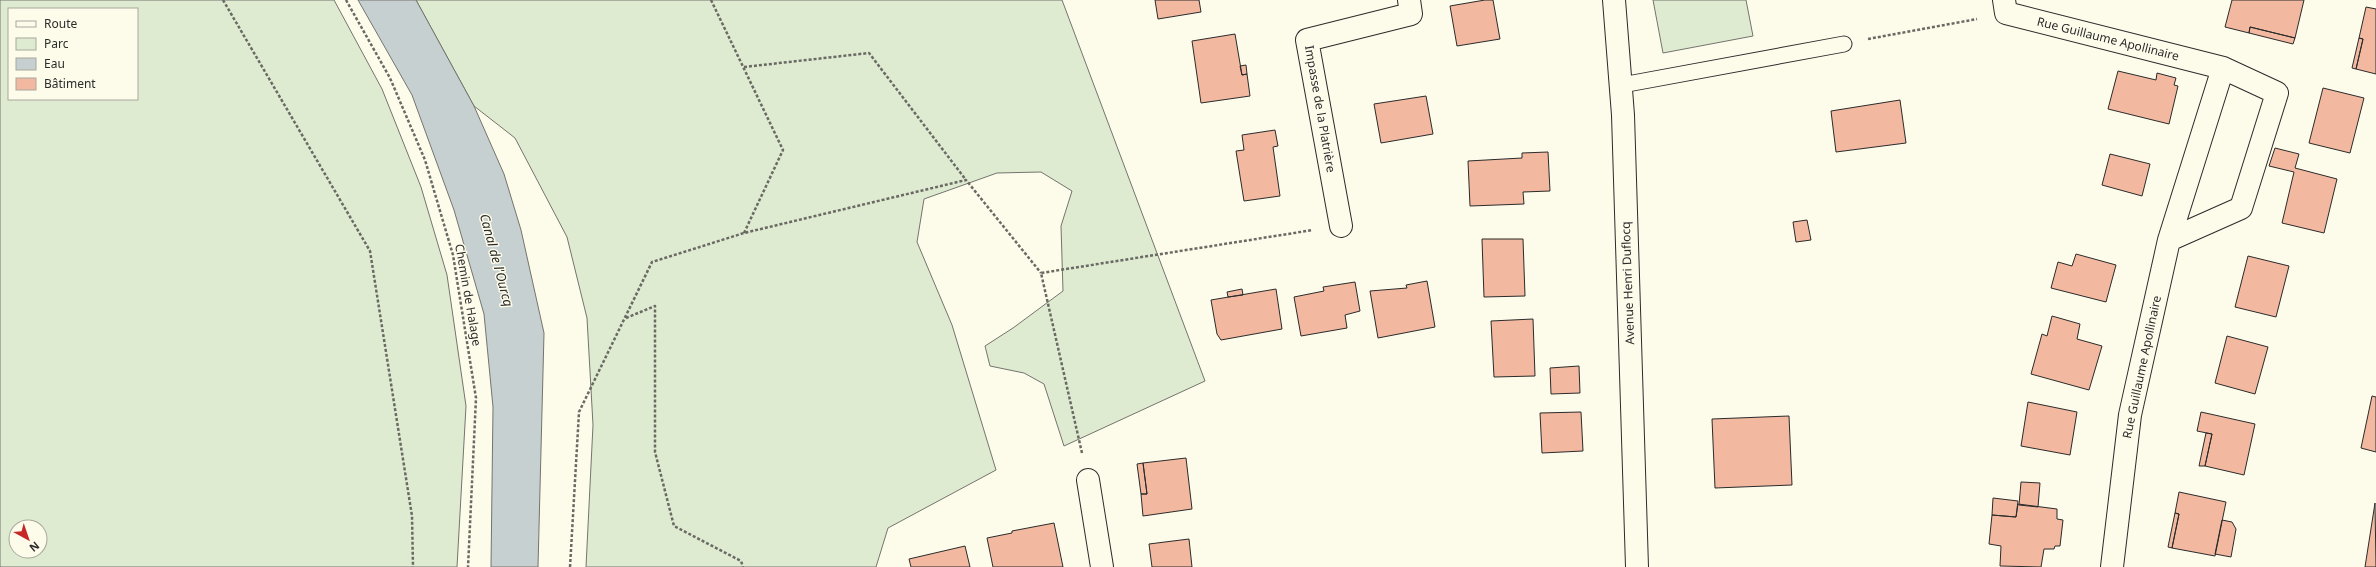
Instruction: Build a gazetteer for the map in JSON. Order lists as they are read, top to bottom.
{
  "streets": {
    "street": ["Rue Guillaume Apollinaire", "Impasse de la Platrière", "Avenue Henri Duflocq"],
    "path": ["Chemin de Halage"]
  },
  "water": ["Canal de l'Ourcq"],
  "legend": [
    "Route",
    "Parc",
    "Eau",
    "Bâtiment"
  ],
  "north": "bottom right"
}
